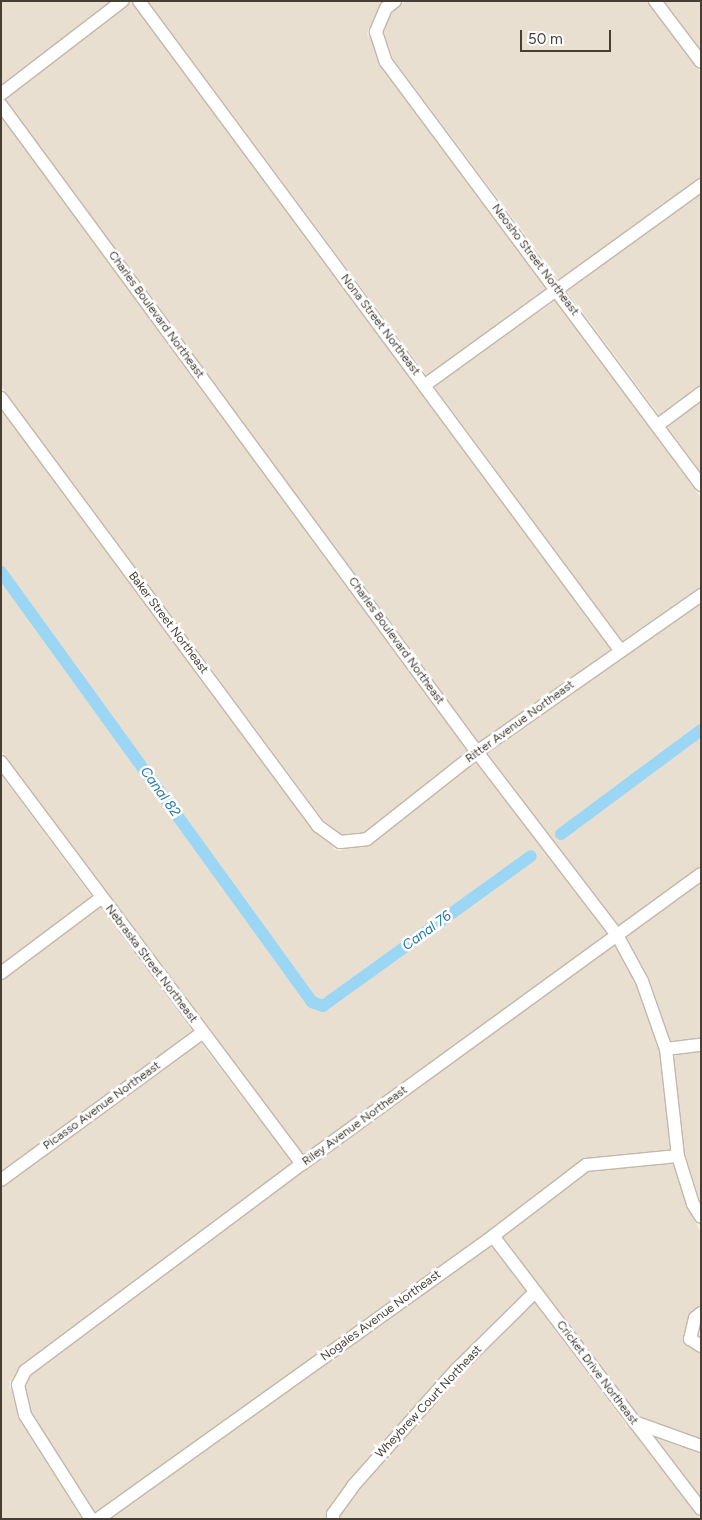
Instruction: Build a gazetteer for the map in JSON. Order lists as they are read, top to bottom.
{
  "streets": {
    "street": [
      "Neosho Street Northeast",
      "Charles Boulevard Northeast",
      "Nona Street Northeast",
      "Baker Street Northeast",
      "Ritter Avenue Northeast",
      "Nebraska Street Northeast",
      "Picasso Avenue Northeast",
      "Riley Avenue Northeast",
      "Nogales Avenue Northeast",
      "Cricket Drive Northeast",
      "Wheybrew Court Northeast"
    ]
  },
  "crossings": [
    ["Charles Boulevard Northeast", "Ritter Avenue Northeast"],
    ["Charles Boulevard Northeast", "Riley Avenue Northeast"],
    ["Charles Boulevard Northeast", "Nogales Avenue Northeast"],
    ["Nona Street Northeast", "Ritter Avenue Northeast"],
    ["Baker Street Northeast", "Ritter Avenue Northeast"],
    ["Nebraska Street Northeast", "Picasso Avenue Northeast"],
    ["Nebraska Street Northeast", "Riley Avenue Northeast"],
    ["Nogales Avenue Northeast", "Cricket Drive Northeast"],
    ["Cricket Drive Northeast", "Wheybrew Court Northeast"]
  ],
  "water": ["Canal 82", "Canal 76"],
  "scale_bar": "50 m"
}
